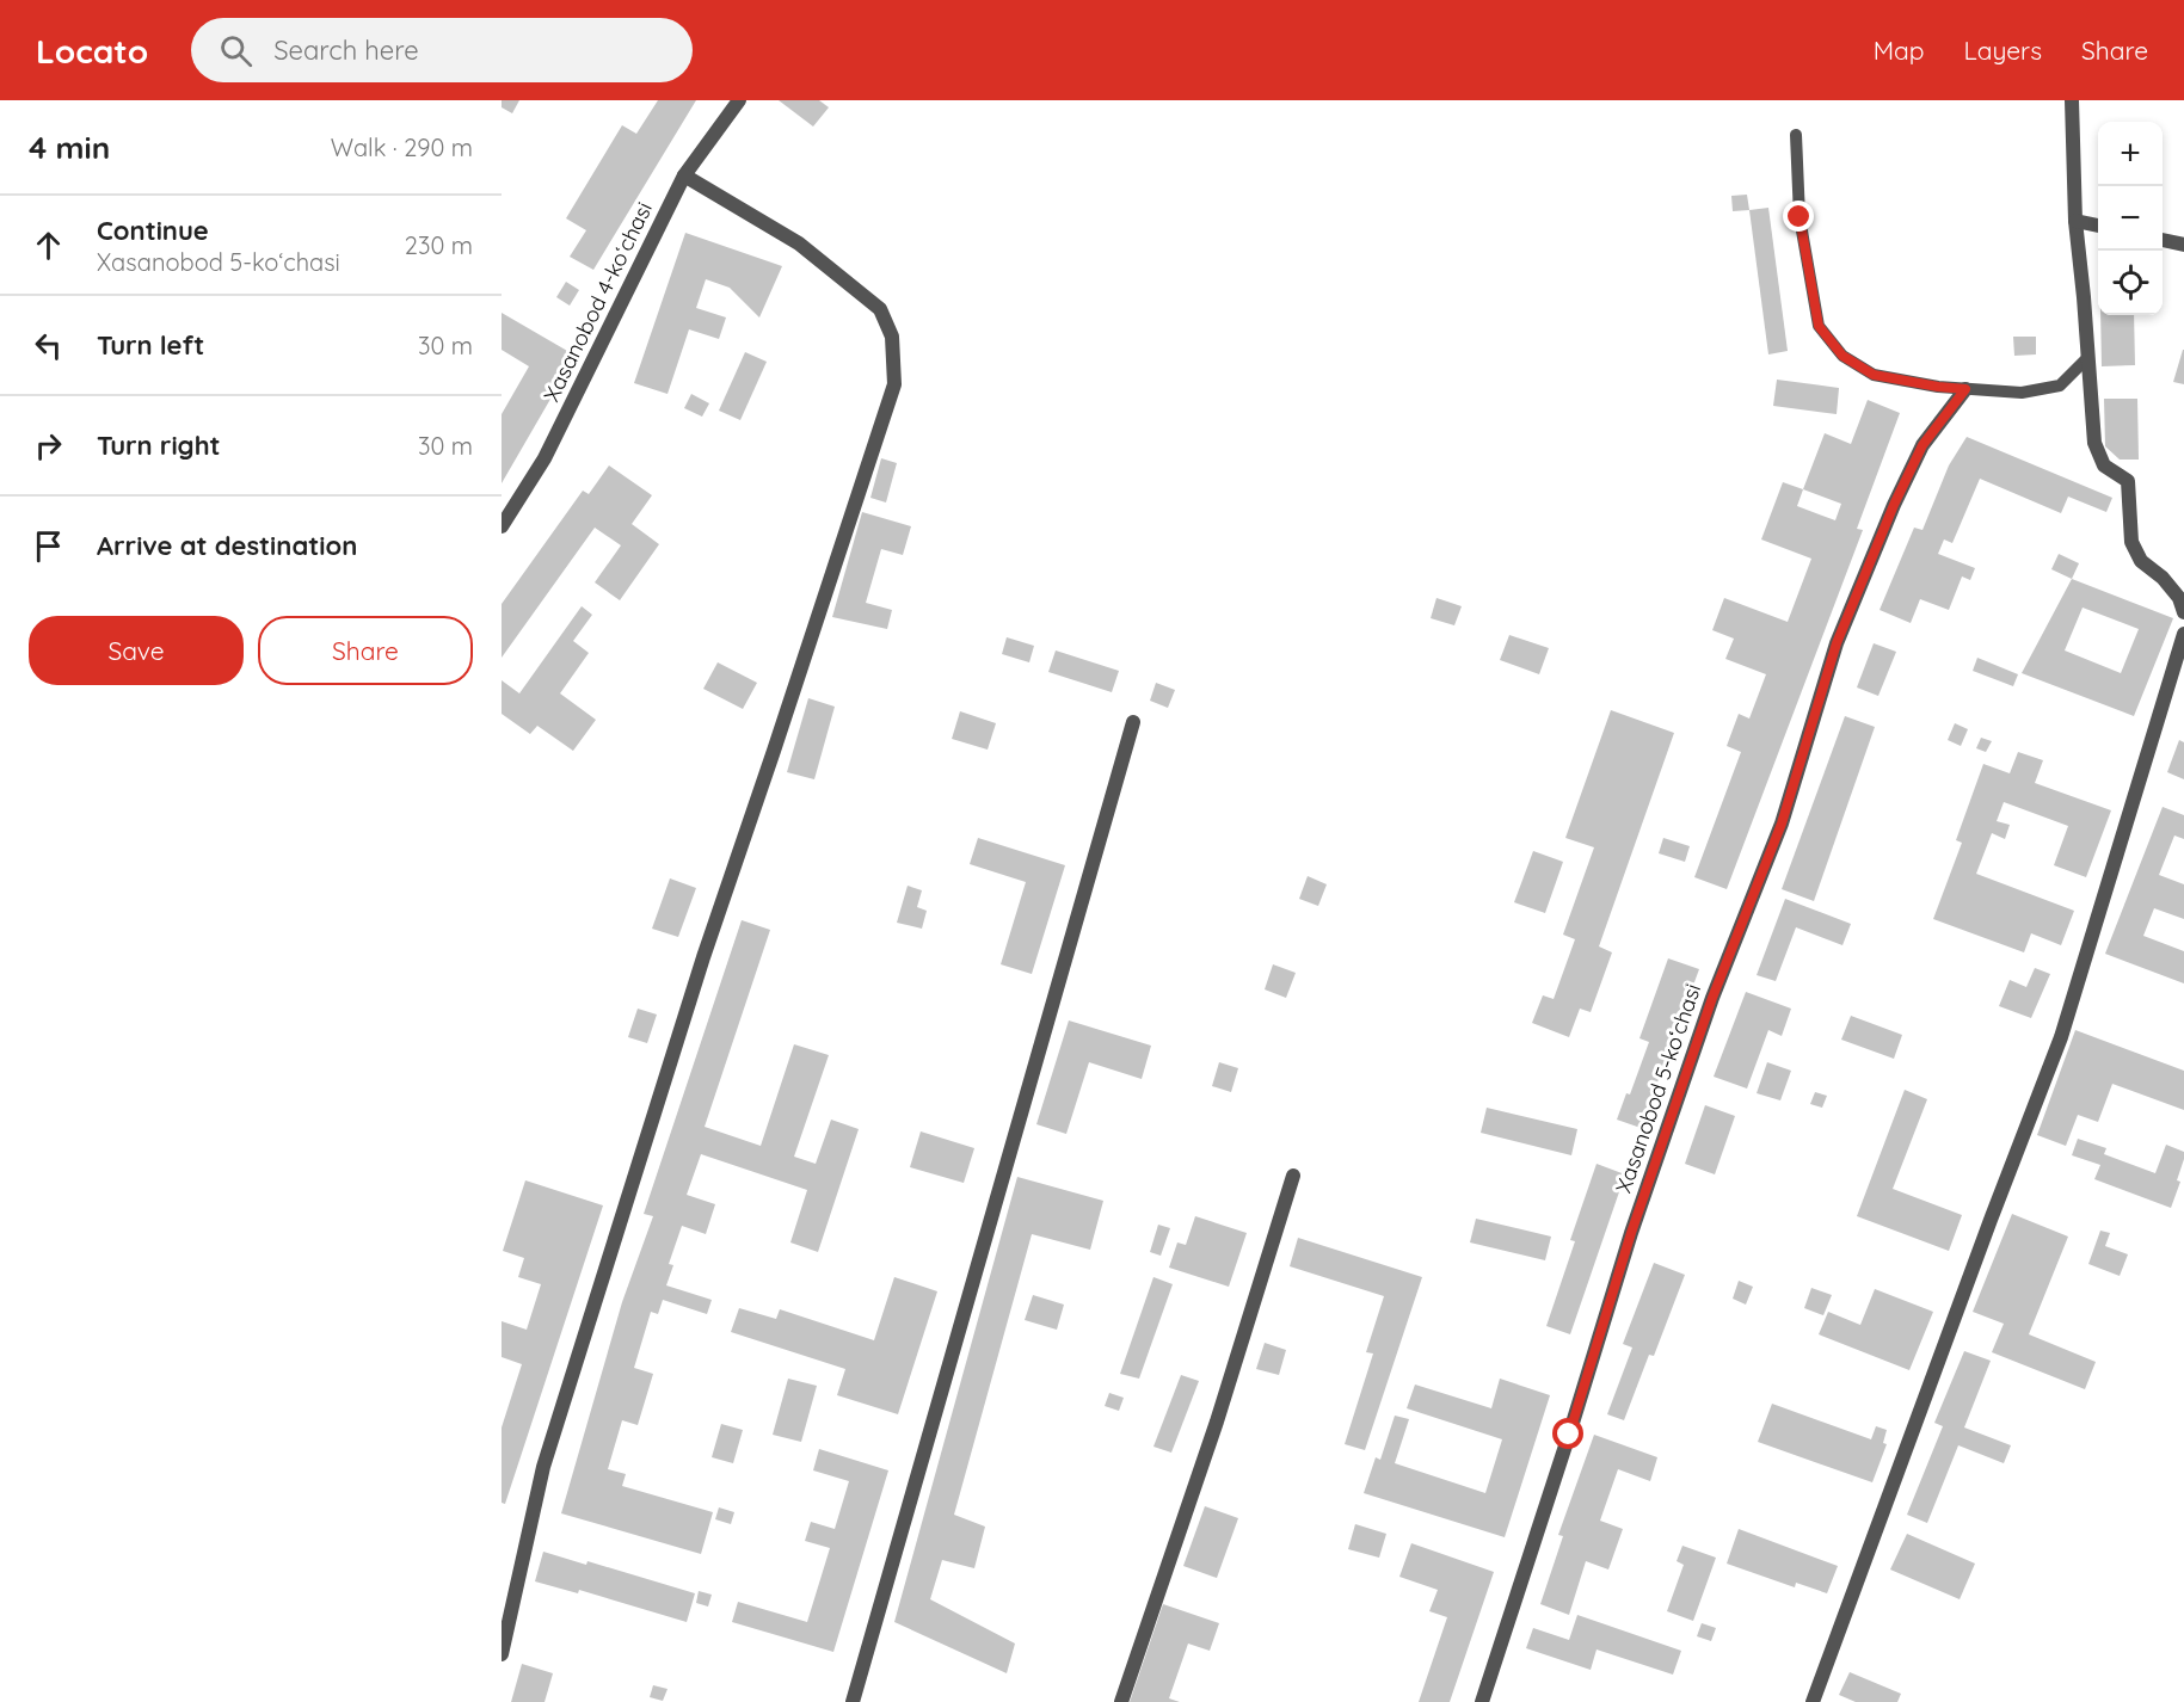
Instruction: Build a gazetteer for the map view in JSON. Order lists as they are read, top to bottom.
{
  "streets": {
    "street": ["Xasanobod 4-koʻchasi", "Xasanobod 5-koʻchasi"]
  },
  "page": {
    "header": "Locato",
    "search": "Search here",
    "nav": ["Map", "Layers", "Share"],
    "heading": ["4 min", "Walk · 290 m"],
    "map_buttons": ["+", "−"],
    "list": [
      ["Continue", "Xasanobod 5-koʻchasi", "230 m"],
      ["Turn left", "30 m"],
      ["Turn right", "30 m"],
      "Arrive at destination"
    ],
    "buttons": ["Save", "Share"]
  }
}
